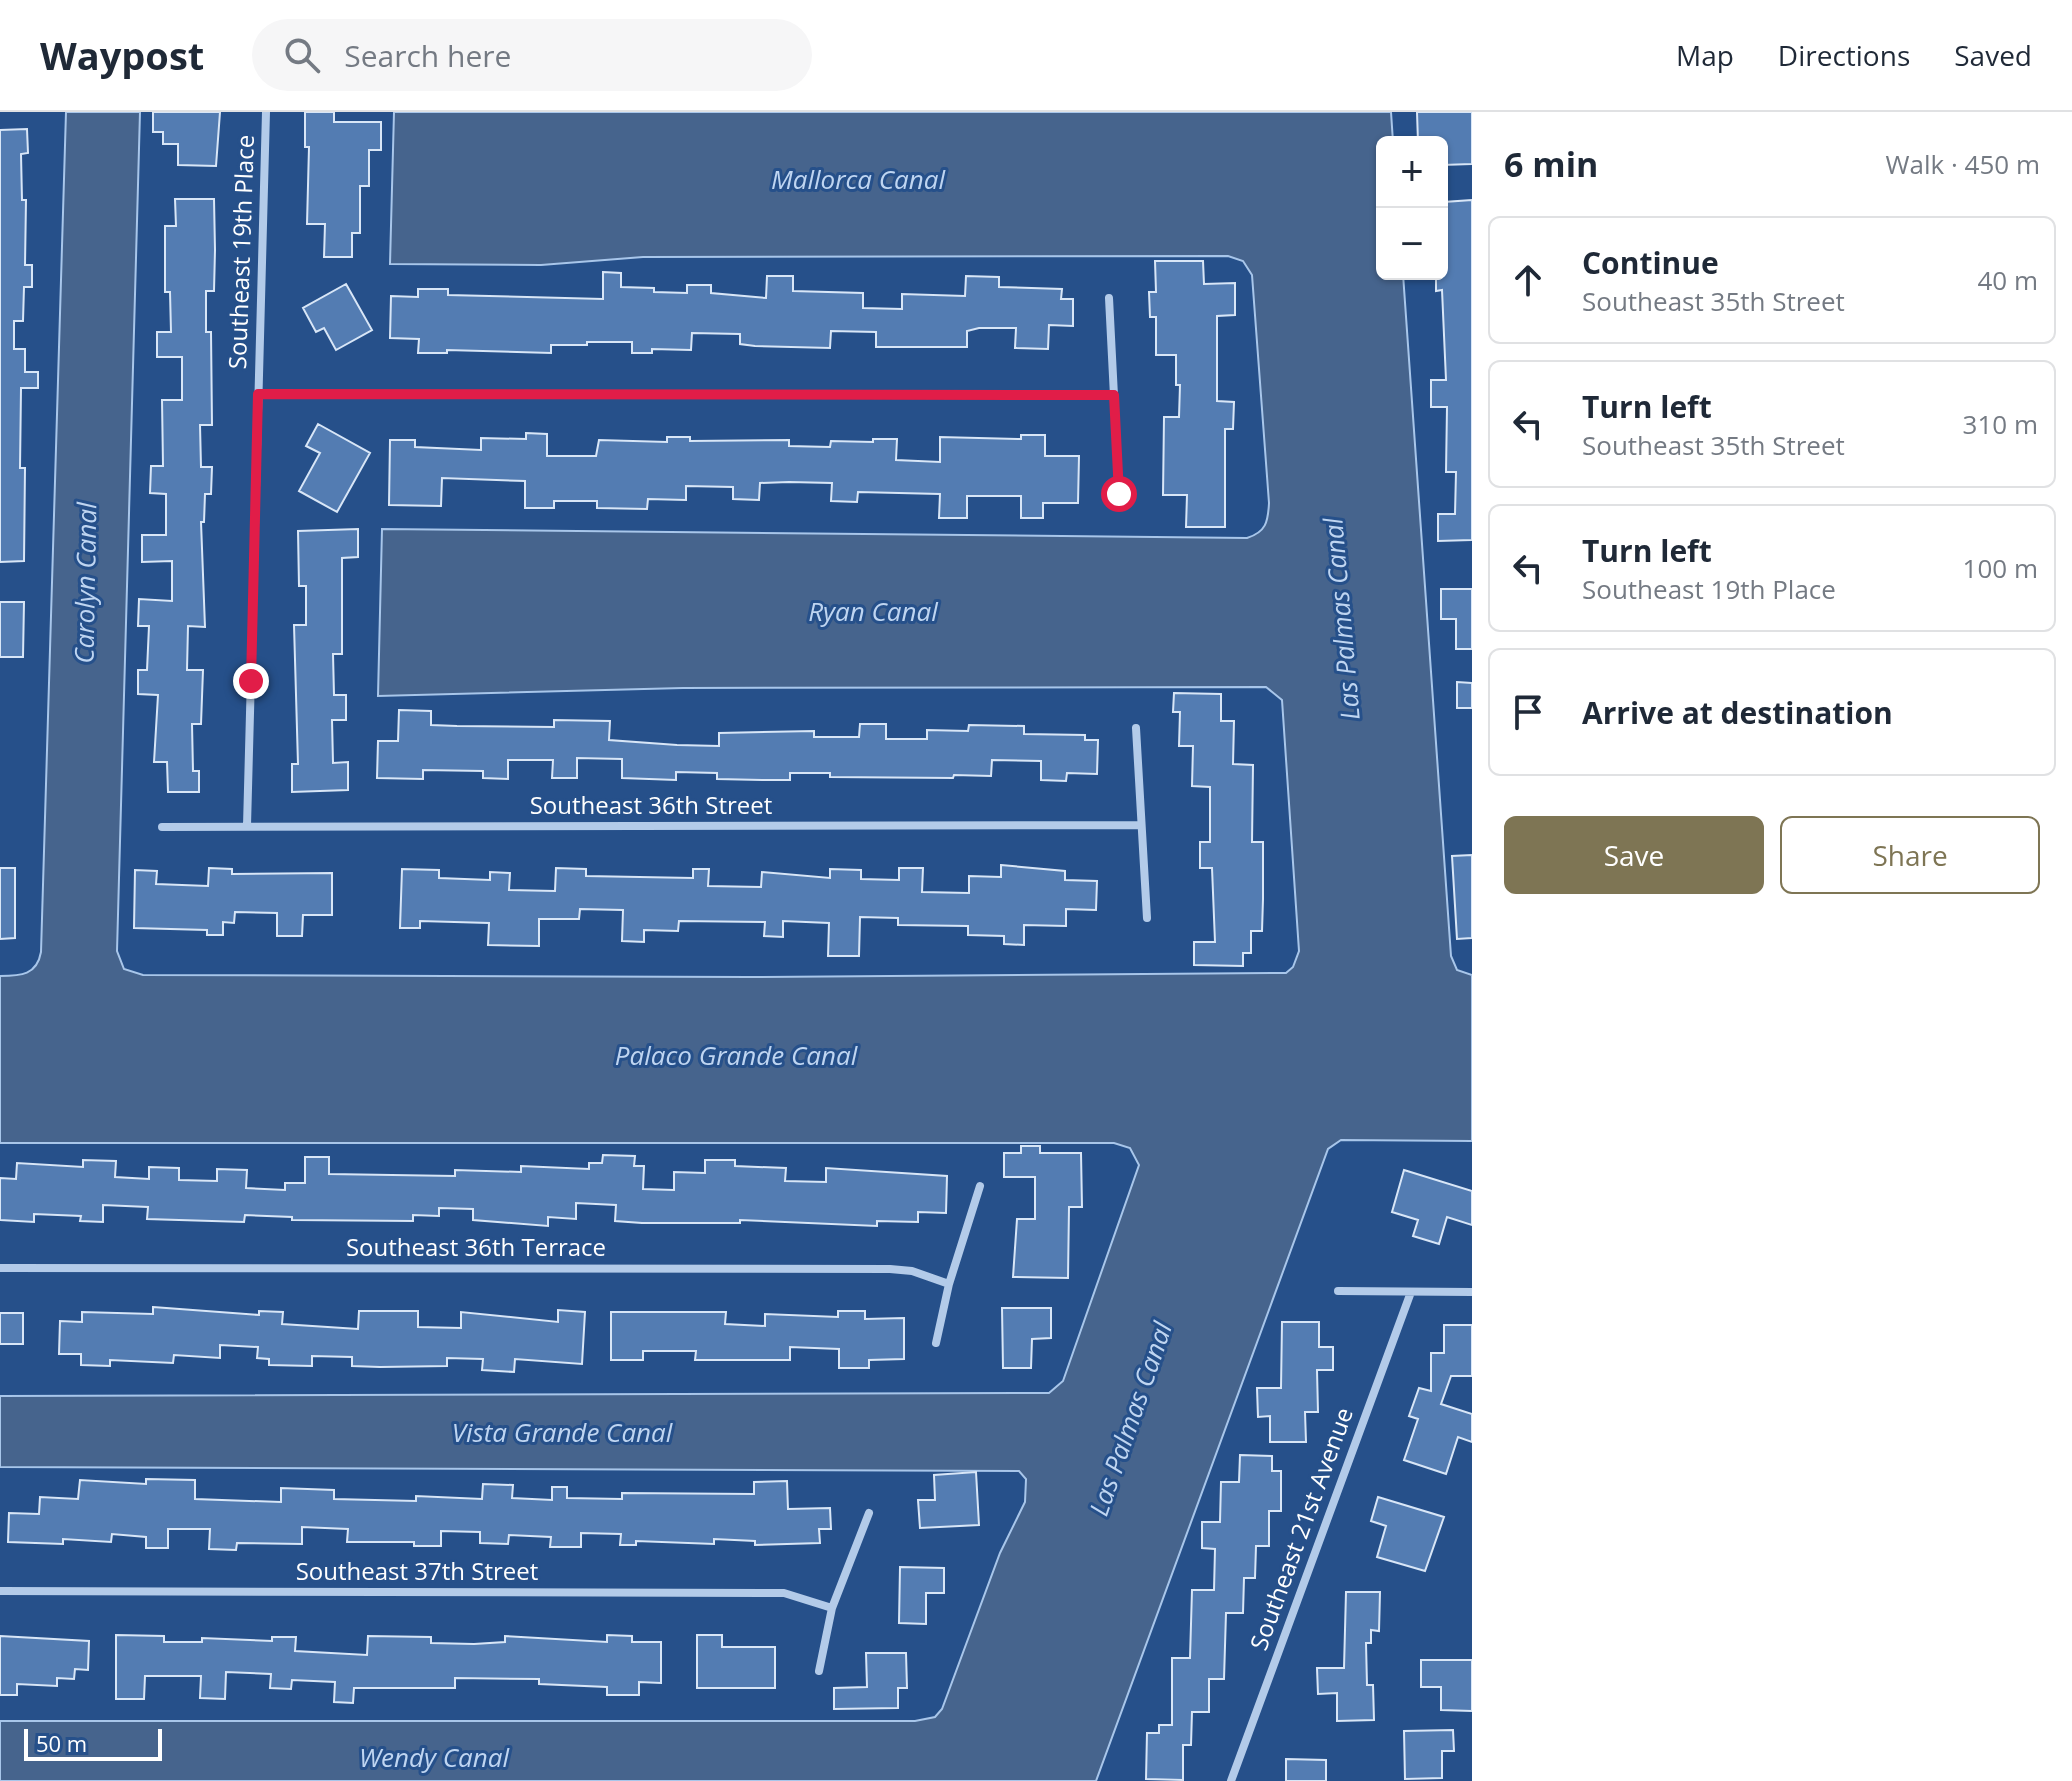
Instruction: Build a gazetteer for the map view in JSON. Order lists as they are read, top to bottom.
{
  "streets": {
    "street": [
      "Southeast 19th Place",
      "Southeast 36th Street",
      "Southeast 36th Terrace",
      "Southeast 21st Avenue",
      "Southeast 37th Street"
    ]
  },
  "crossings": [
    ["Southeast 19th Place", "Southeast 36th Street"]
  ],
  "water": [
    "Mallorca Canal",
    "Carolyn Canal",
    "Ryan Canal",
    "Las Palmas Canal",
    "Palaco Grande Canal",
    "Vista Grande Canal",
    "Wendy Canal"
  ],
  "scale_bar": "50 m",
  "page": {
    "header": "Waypost",
    "search": "Search here",
    "nav": ["Map", "Directions", "Saved"],
    "heading": ["6 min", "Walk · 450 m"],
    "map_buttons": ["+", "−"],
    "list": [
      ["Continue", "Southeast 35th Street", "40 m"],
      ["Turn left", "Southeast 35th Street", "310 m"],
      ["Turn left", "Southeast 19th Place", "100 m"],
      "Arrive at destination"
    ],
    "buttons": ["Save", "Share"],
    "scale": "50 m"
  }
}
